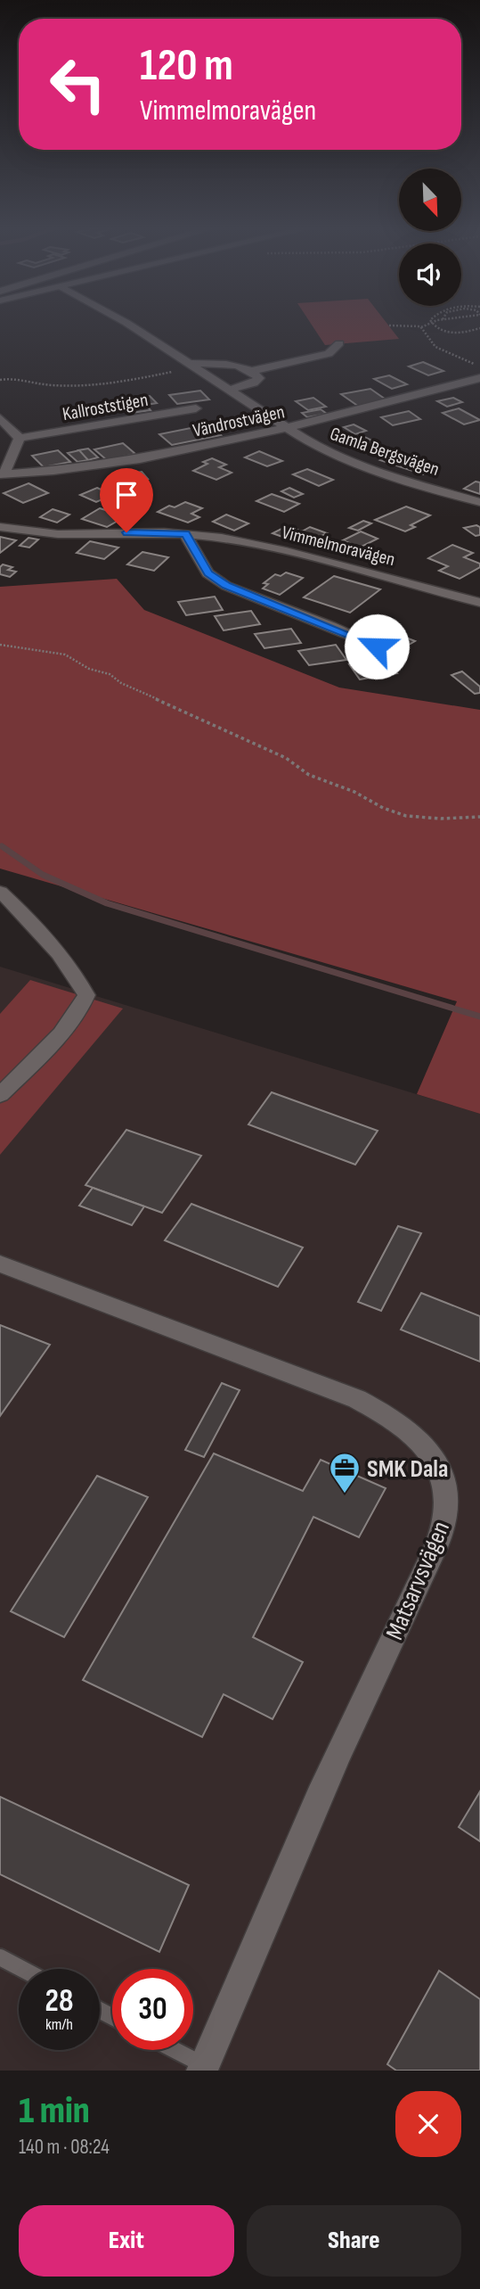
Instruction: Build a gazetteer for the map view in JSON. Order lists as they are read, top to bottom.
{
  "streets": {
    "street": [
      "Kallroststigen",
      "Vändrostvägen",
      "Gamla Bergsvägen",
      "Vimmelmoravägen",
      "Matsarvsvägen"
    ]
  },
  "crossings": [
    ["Vändrostvägen", "Gamla Bergsvägen"]
  ],
  "places": {
    "office": ["SMK Dala"]
  },
  "north": "bottom right",
  "page": {
    "turn": ["120 m", "Vimmelmoravägen"],
    "speed": "28 km/h",
    "limit": "30",
    "heading": ["1 min", "140 m · 08:24"],
    "buttons": ["Exit", "Share"]
  }
}
